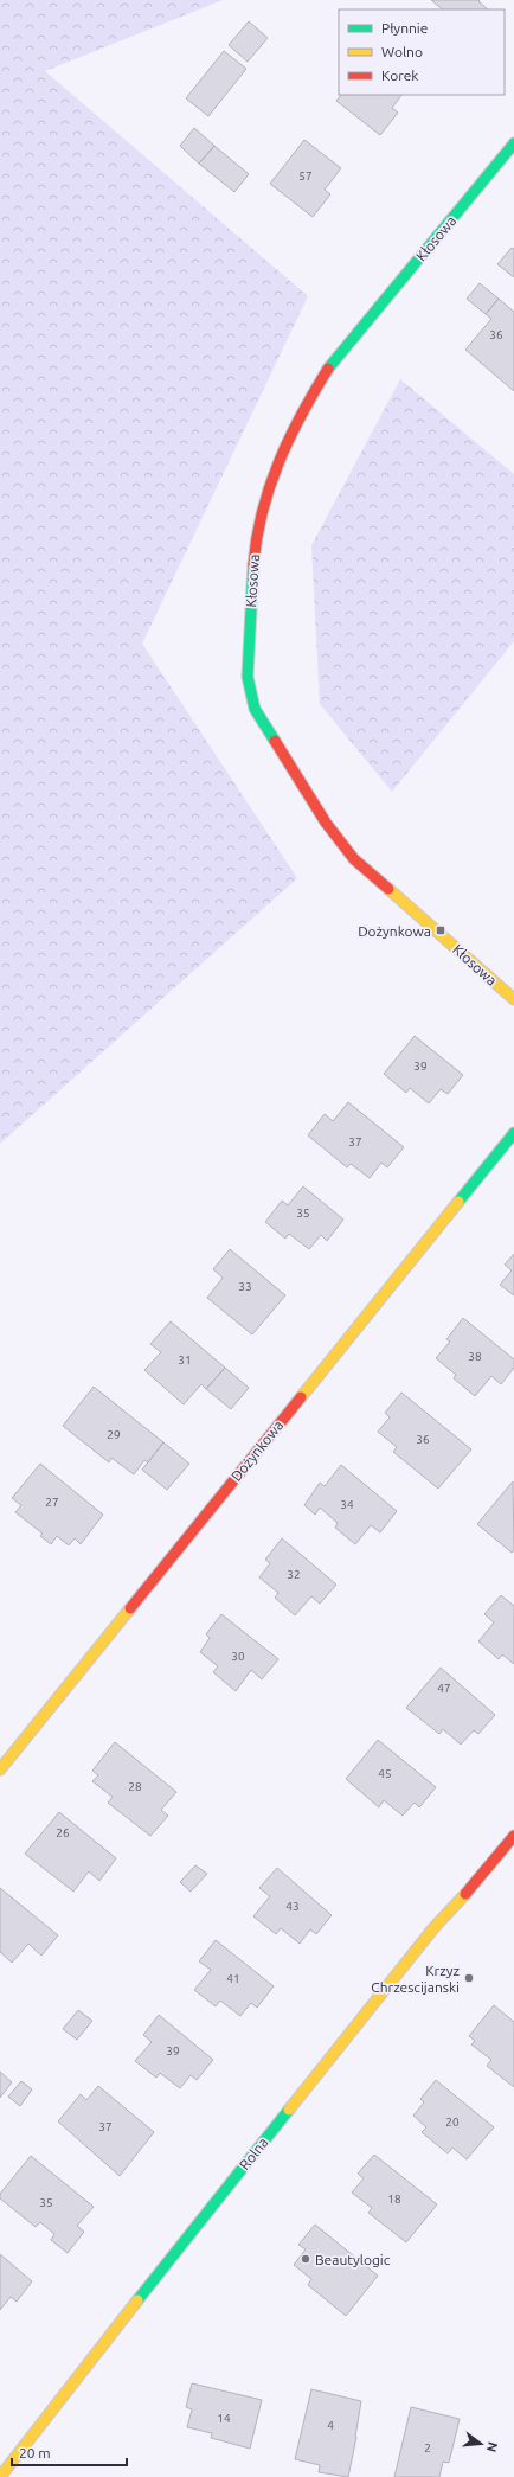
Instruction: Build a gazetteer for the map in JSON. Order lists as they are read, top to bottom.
{
  "streets": {
    "street": ["Kłosowa", "Dożynkowa", "Rolna"]
  },
  "places": {
    "transit": ["Dożynkowa"],
    "other": ["Krzyz Chrzescijanski", "Beautylogic"]
  },
  "house_numbers": [
    "57",
    "36",
    "39",
    "37",
    "35",
    "33",
    "38",
    "31",
    "29",
    "36",
    "27",
    "34",
    "32",
    "30",
    "47",
    "45",
    "28",
    "26",
    "43",
    "41",
    "39",
    "20",
    "37",
    "18",
    "35",
    "14",
    "4",
    "2"
  ],
  "legend": ["Płynnie", "Wolno", "Korek"],
  "scale_bar": "20 m",
  "north": "right"
}
